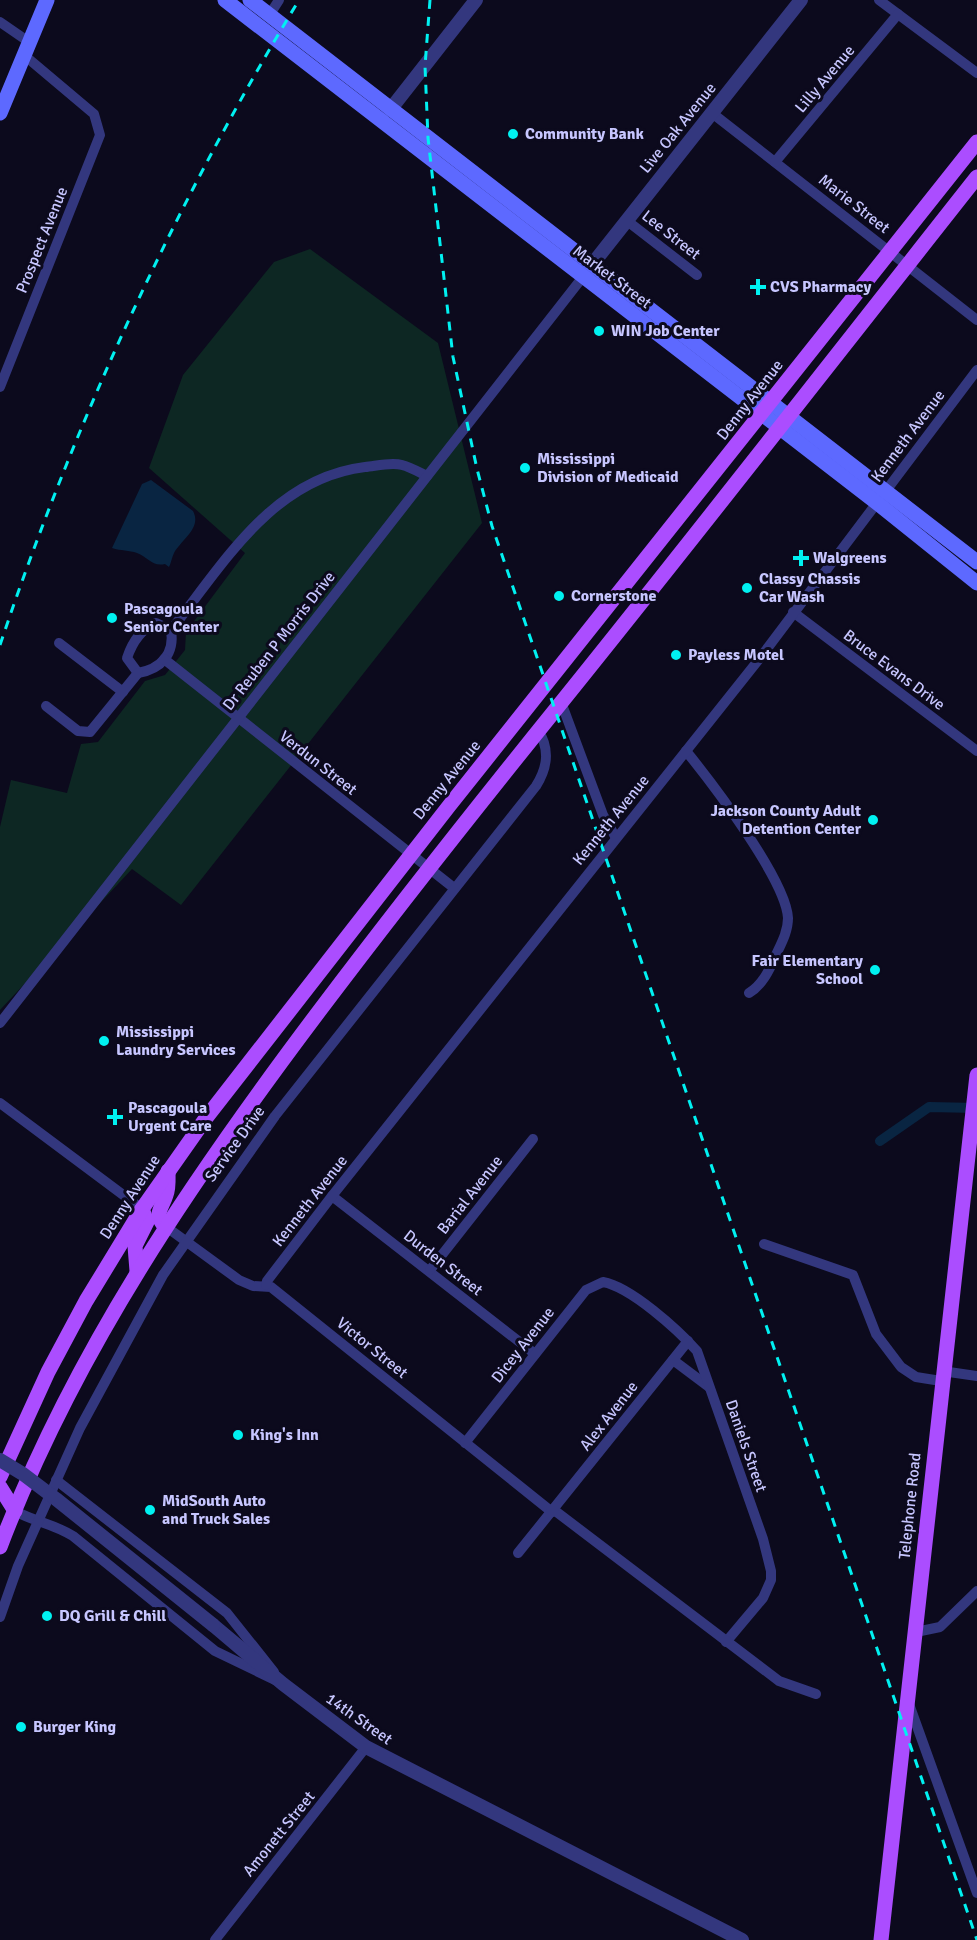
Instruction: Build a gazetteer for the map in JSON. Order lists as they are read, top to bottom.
{
  "streets": {
    "main road": ["Market Street", "Denny Avenue", "Telephone Road"],
    "street": [
      "Lilly Avenue",
      "Live Oak Avenue",
      "Marie Street",
      "Lee Street",
      "Prospect Avenue",
      "Kenneth Avenue",
      "Dr Reuben P Morris Drive",
      "Bruce Evans Drive",
      "Verdun Street",
      "Service Drive",
      "Barial Avenue",
      "Durden Street",
      "Dicey Avenue",
      "Victor Street",
      "Alex Avenue",
      "Daniels Street",
      "14th Street",
      "Amonett Street"
    ]
  },
  "crossings": [
    ["Lilly Avenue", "Marie Street"],
    ["Live Oak Avenue", "Marie Street"],
    ["Live Oak Avenue", "Lee Street"],
    ["Live Oak Avenue", "Market Street"],
    ["Live Oak Avenue", "Dr Reuben P Morris Drive"],
    ["Marie Street", "Denny Avenue"],
    ["Market Street", "Denny Avenue"],
    ["Market Street", "Kenneth Avenue"],
    ["Market Street", "Dr Reuben P Morris Drive"],
    ["Denny Avenue", "Verdun Street"],
    ["Kenneth Avenue", "Bruce Evans Drive"],
    ["Kenneth Avenue", "Durden Street"],
    ["Kenneth Avenue", "Victor Street"],
    ["Dr Reuben P Morris Drive", "Verdun Street"],
    ["Verdun Street", "Service Drive"],
    ["Service Drive", "Victor Street"],
    ["Barial Avenue", "Durden Street"],
    ["Durden Street", "Dicey Avenue"],
    ["Dicey Avenue", "Victor Street"],
    ["Dicey Avenue", "Daniels Street"],
    ["Victor Street", "Alex Avenue"],
    ["Victor Street", "Daniels Street"],
    ["Alex Avenue", "Daniels Street"],
    ["14th Street", "Amonett Street"]
  ],
  "places": {
    "other": [
      "Community Bank",
      "WIN Job Center",
      "Mississippi Division of Medicaid",
      "Classy Chassis Car Wash",
      "Cornerstone",
      "Pascagoula Senior Center",
      "Payless Motel",
      "Jackson County Adult Detention Center",
      "Fair Elementary School",
      "Mississippi Laundry Services",
      "King's Inn",
      "MidSouth Auto and Truck Sales",
      "DQ Grill & Chill",
      "Burger King"
    ],
    "health": ["CVS Pharmacy", "Walgreens", "Pascagoula Urgent Care"]
  }
}
